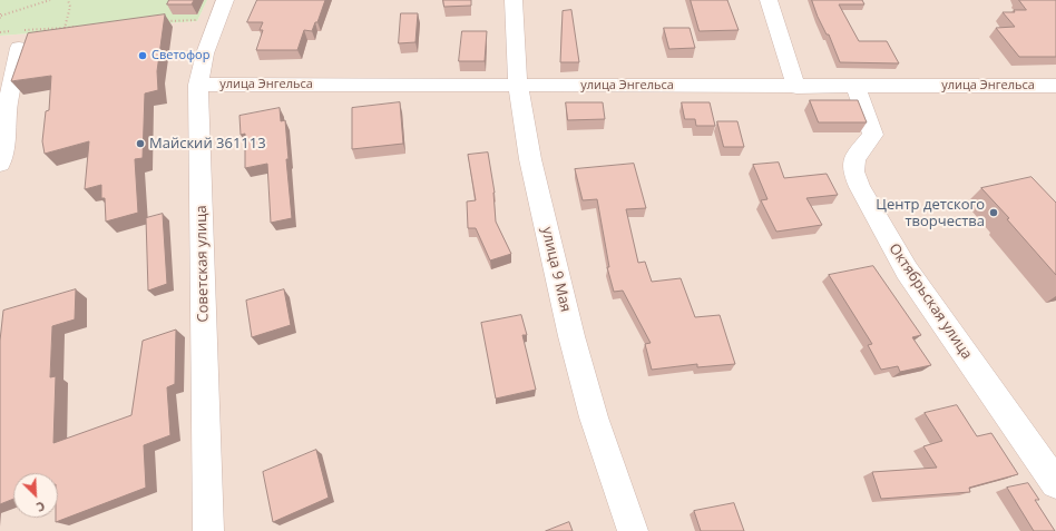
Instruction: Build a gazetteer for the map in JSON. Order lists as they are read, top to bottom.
{
  "streets": {
    "street": [
      "улица Энгельса",
      "Советская улица",
      "улица 9 Мая",
      "Октябрьская улица"
    ]
  },
  "crossings": [
    ["улица Энгельса", "Советская улица"],
    ["улица Энгельса", "улица 9 Мая"],
    ["улица Энгельса", "Октябрьская улица"]
  ],
  "places": ["Светофор", "Майский 361113", "Центр детского творчества"],
  "north": "bottom right"
}
